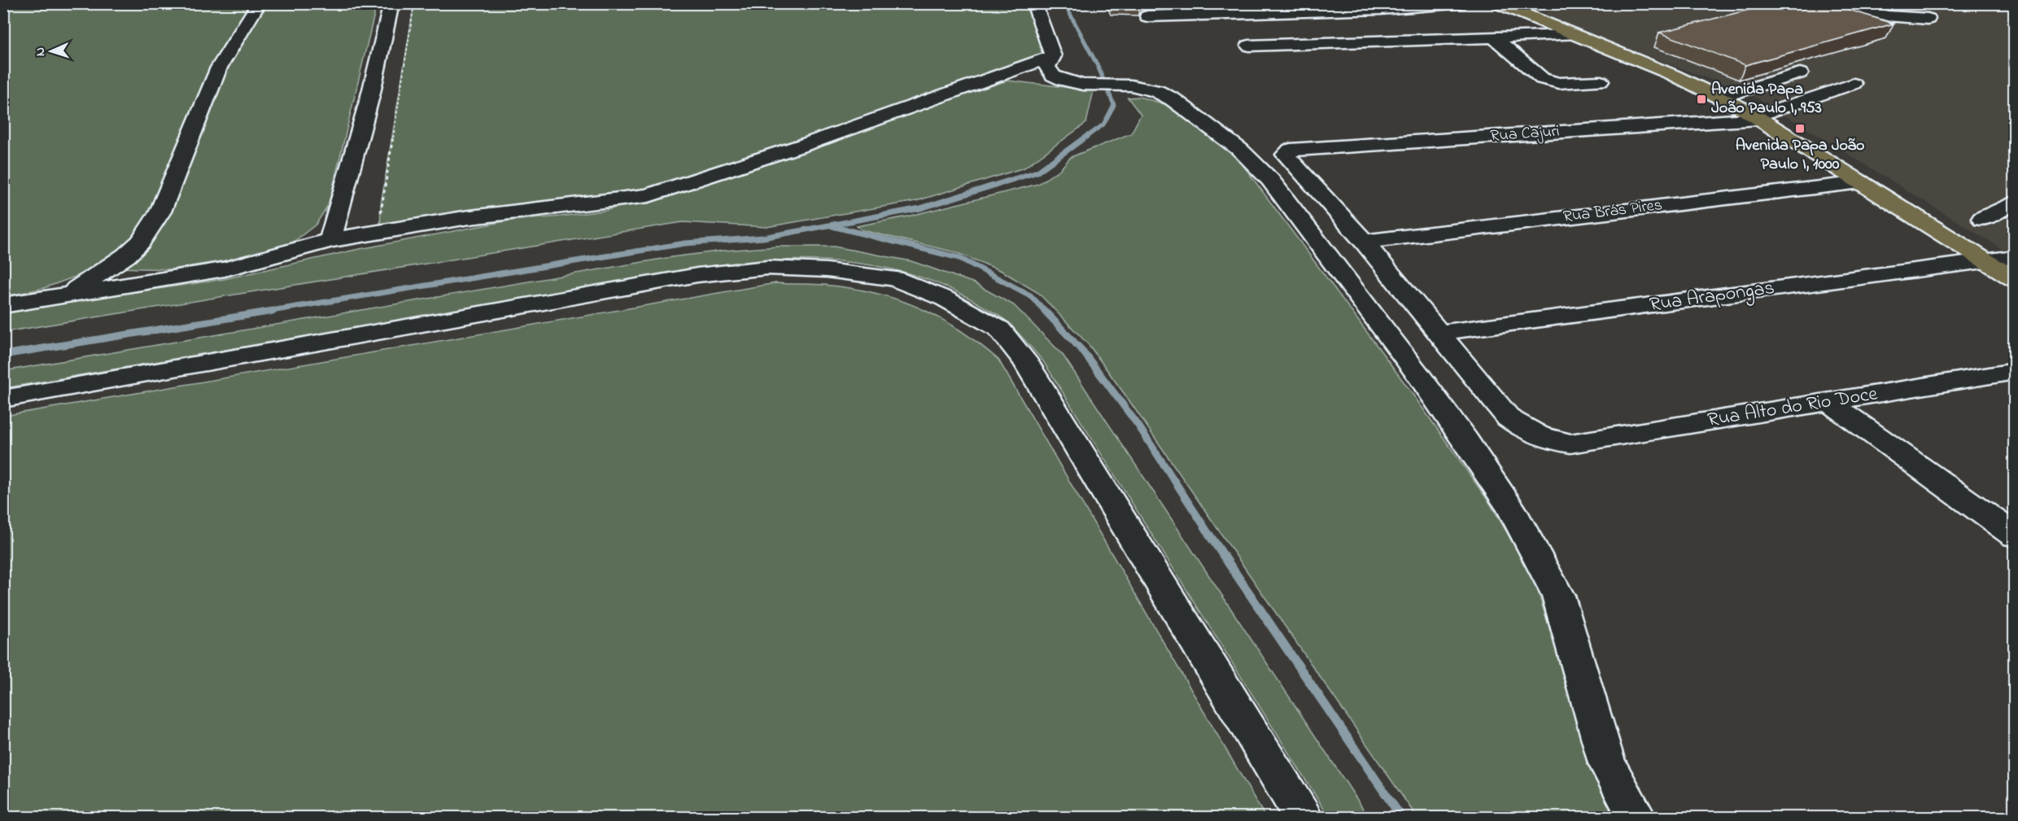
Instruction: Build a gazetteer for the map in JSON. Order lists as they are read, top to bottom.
{
  "streets": {
    "street": [
      "Rua Cajuri",
      "Rua Brás Pires",
      "Rua Arapongas",
      "Rua Alto do Rio Doce"
    ]
  },
  "crossings": [
    ["Rua Cajuri", "Rua Alto do Rio Doce"],
    ["Rua Brás Pires", "Rua Alto do Rio Doce"],
    ["Rua Arapongas", "Rua Alto do Rio Doce"]
  ],
  "places": {
    "transit": ["Avenida Papa João Paulo I, 953", "Avenida Papa João Paulo I, 1000"]
  },
  "north": "left"
}
